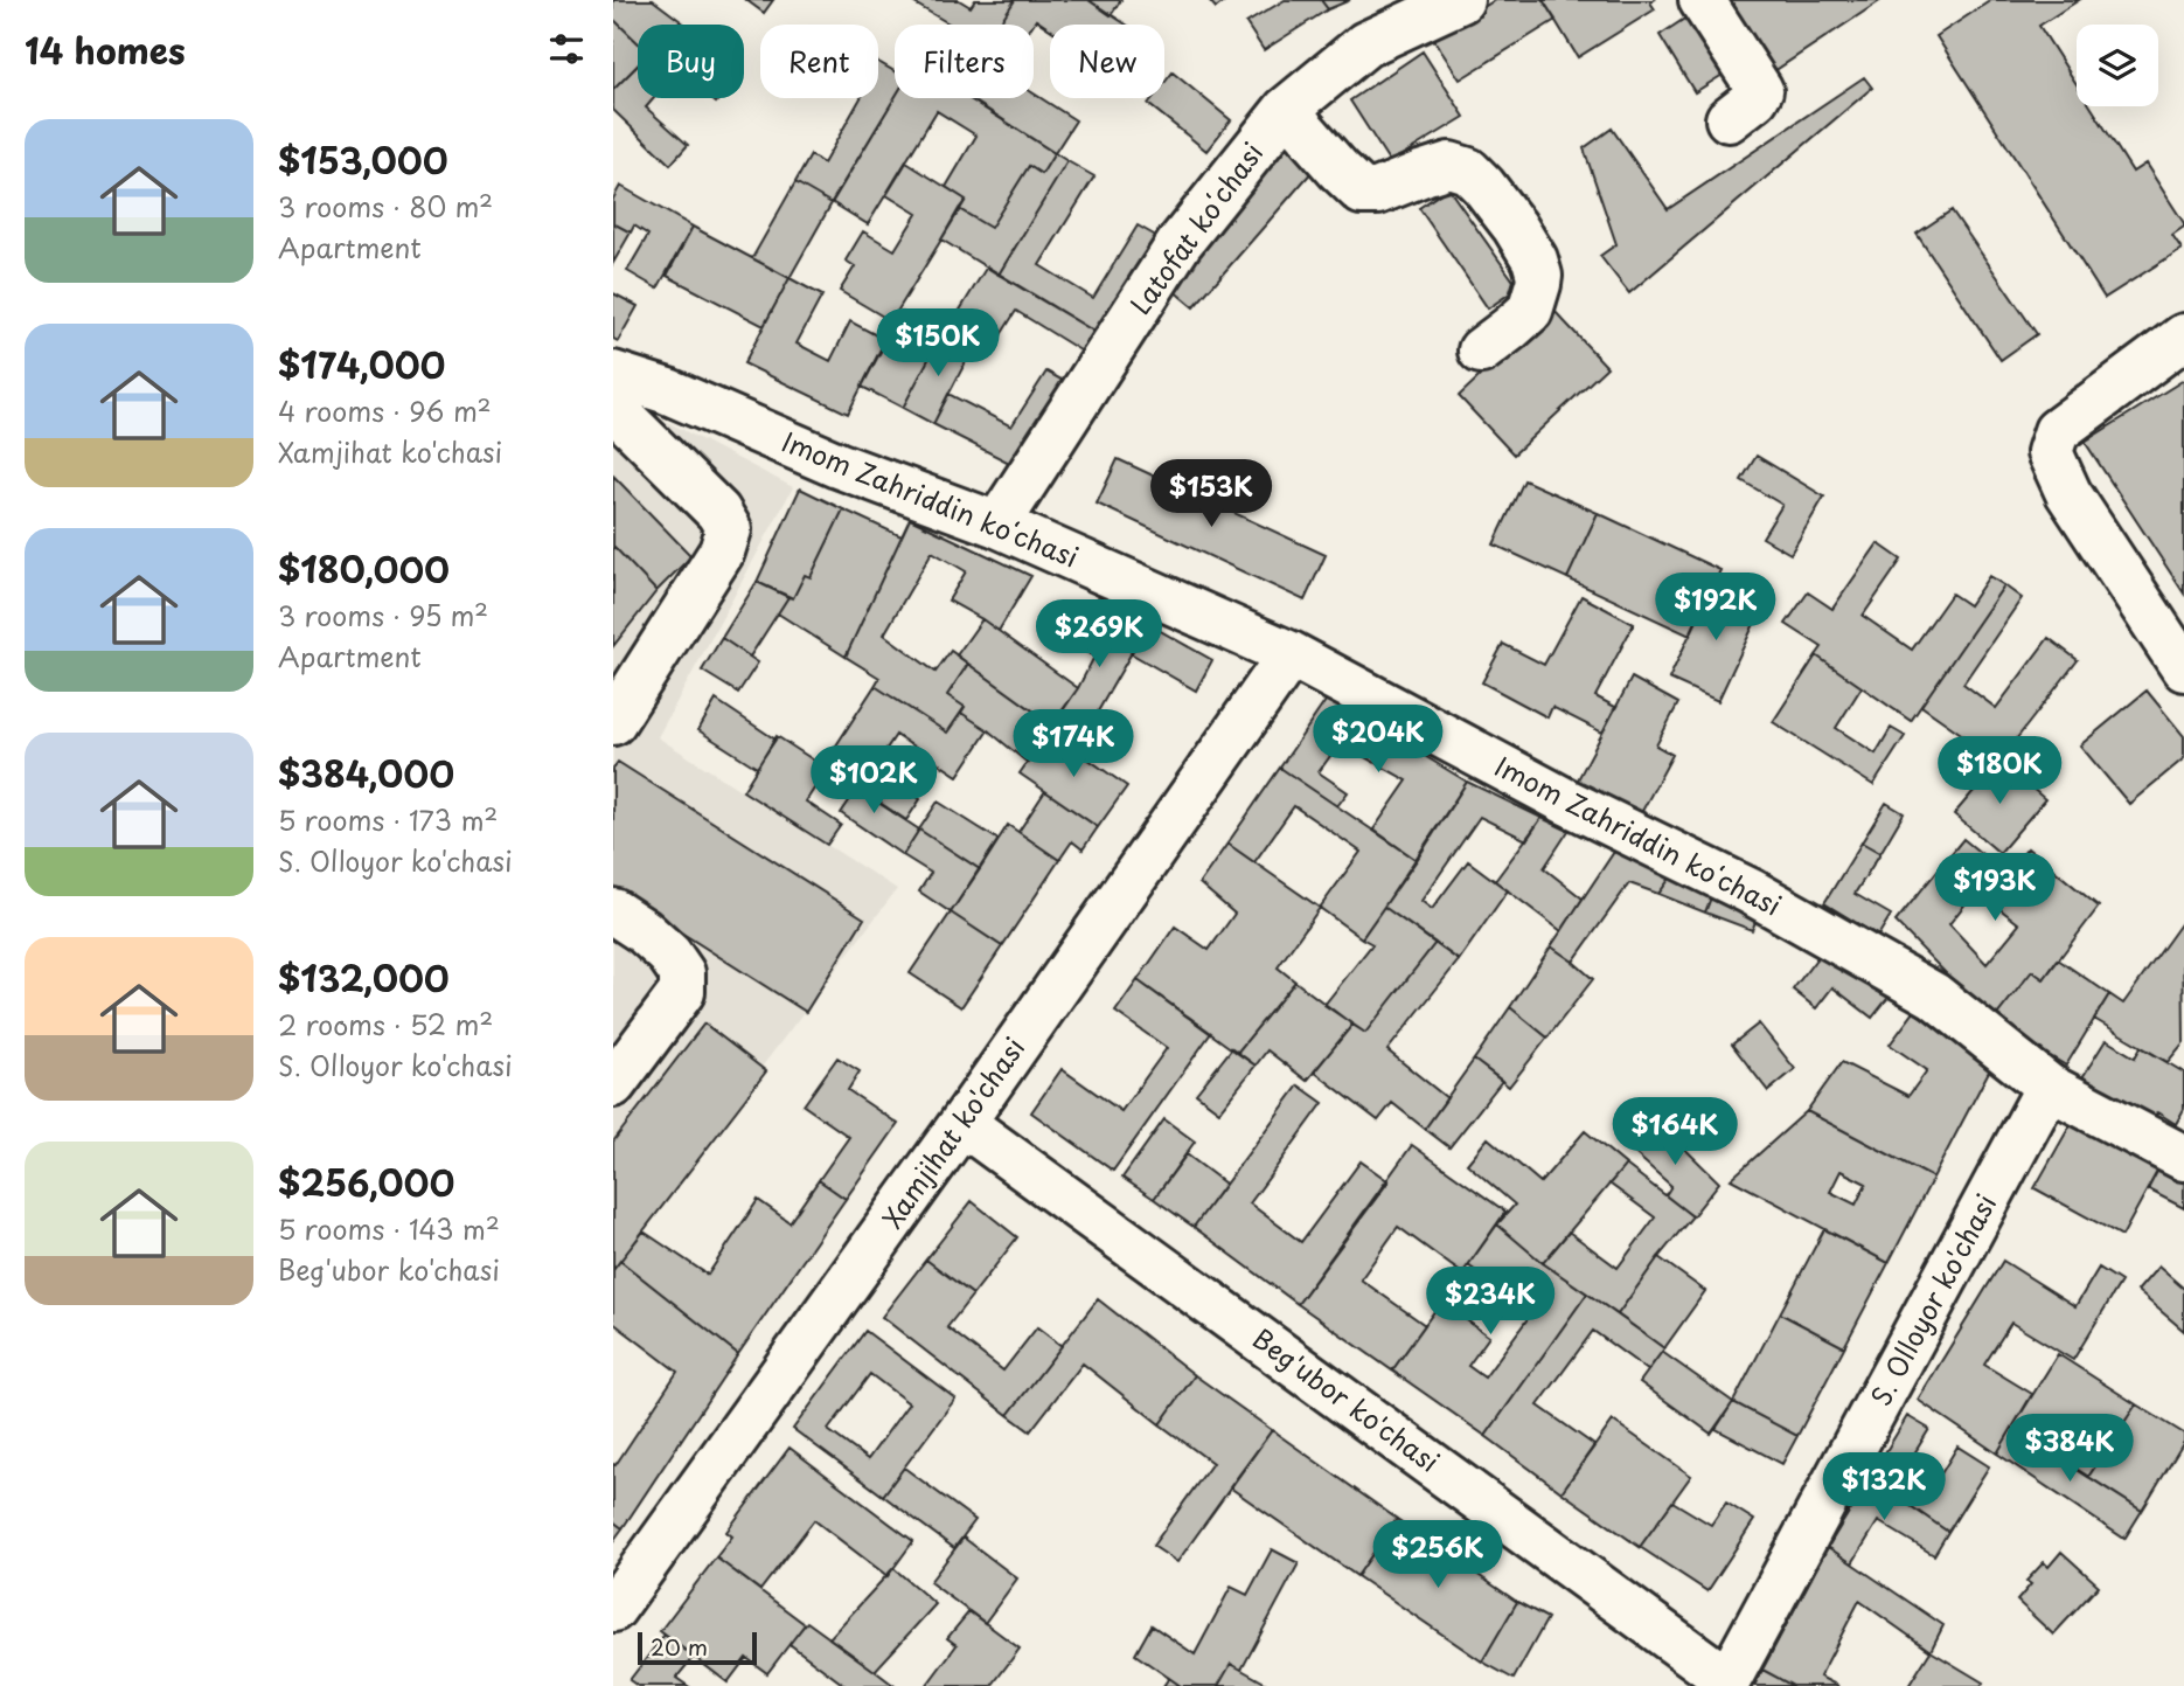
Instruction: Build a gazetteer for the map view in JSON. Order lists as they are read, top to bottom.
{
  "streets": {
    "street": [
      "Latofat koʻchasi",
      "Imom Zahriddin koʻchasi",
      "Xamjihat ko'chasi",
      "S. Olloyor ko'chasi",
      "Beg'ubor ko'chasi"
    ]
  },
  "crossings": [
    ["Latofat koʻchasi", "Imom Zahriddin koʻchasi"],
    ["Imom Zahriddin koʻchasi", "Xamjihat ko'chasi"],
    ["Imom Zahriddin koʻchasi", "S. Olloyor ko'chasi"],
    ["Xamjihat ko'chasi", "Beg'ubor ko'chasi"],
    ["S. Olloyor ko'chasi", "Beg'ubor ko'chasi"]
  ],
  "scale_bar": "20 m",
  "page": {
    "heading": "14 homes",
    "chip": [
      "Buy",
      "Rent",
      "Filters",
      "New"
    ],
    "list": [
      {
        "name": "$153,000",
        "note": "3 rooms · 80 m² · Apartment"
      },
      {
        "name": "$174,000",
        "note": "4 rooms · 96 m² · Xamjihat ko'chasi"
      },
      {
        "name": "$180,000",
        "note": "3 rooms · 95 m² · Apartment"
      },
      {
        "name": "$384,000",
        "note": "5 rooms · 173 m² · S. Olloyor ko'chasi"
      },
      {
        "name": "$132,000",
        "note": "2 rooms · 52 m² · S. Olloyor ko'chasi"
      },
      {
        "name": "$256,000",
        "note": "5 rooms · 143 m² · Beg'ubor ko'chasi"
      }
    ],
    "price": [
      "$150K",
      "$153K",
      "$192K",
      "$269K",
      "$204K",
      "$174K",
      "$180K",
      "$102K",
      "$193K",
      "$164K",
      "$234K",
      "$384K",
      "$132K",
      "$256K"
    ],
    "scale": "20 m"
  }
}
